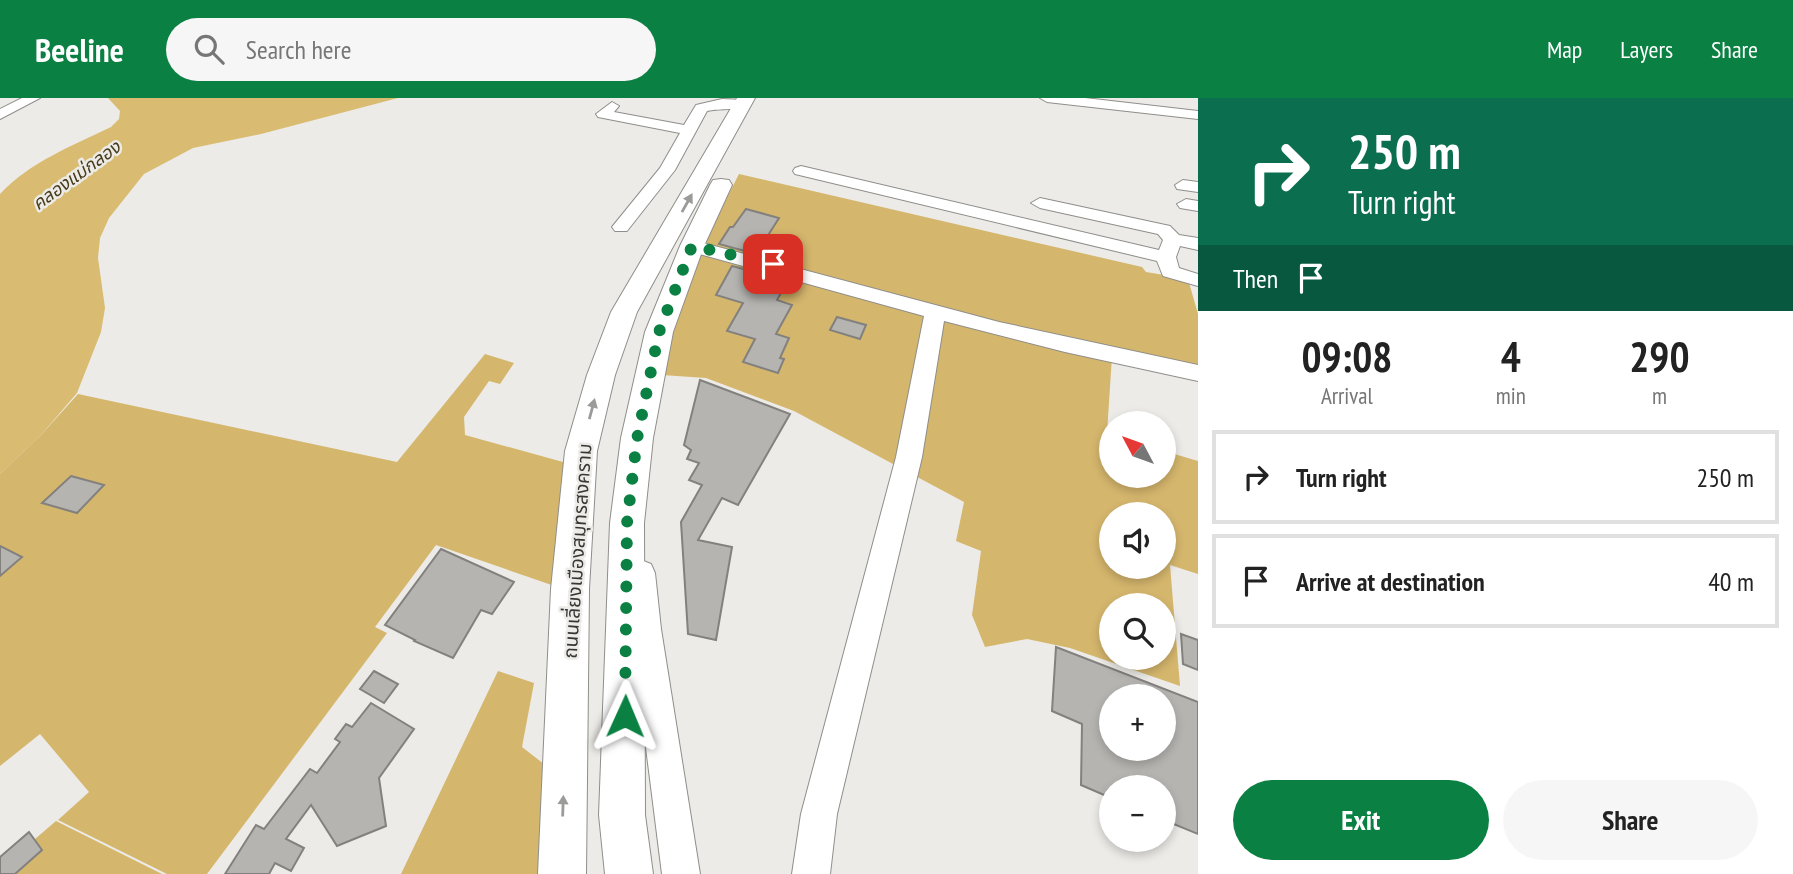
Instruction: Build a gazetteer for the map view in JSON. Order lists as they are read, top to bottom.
{
  "streets": {
    "main road": ["ถนนเลี่ยงเมืองสมุทรสงคราม"]
  },
  "water": ["คลองแม่กลอง"],
  "north": "top left",
  "page": {
    "header": "Beeline",
    "search": "Search here",
    "nav": ["Map", "Layers", "Share"],
    "turn": ["250 m", "Turn right"],
    "then": "Then",
    "eta": [
      "09:08",
      "Arrival",
      "4",
      "min",
      "290",
      "m"
    ],
    "map_buttons": ["+", "−"],
    "list": [
      {
        "name": "Turn right",
        "value": "250 m"
      },
      {
        "name": "Arrive at destination",
        "value": "40 m"
      }
    ],
    "buttons": ["Exit", "Share"]
  }
}
